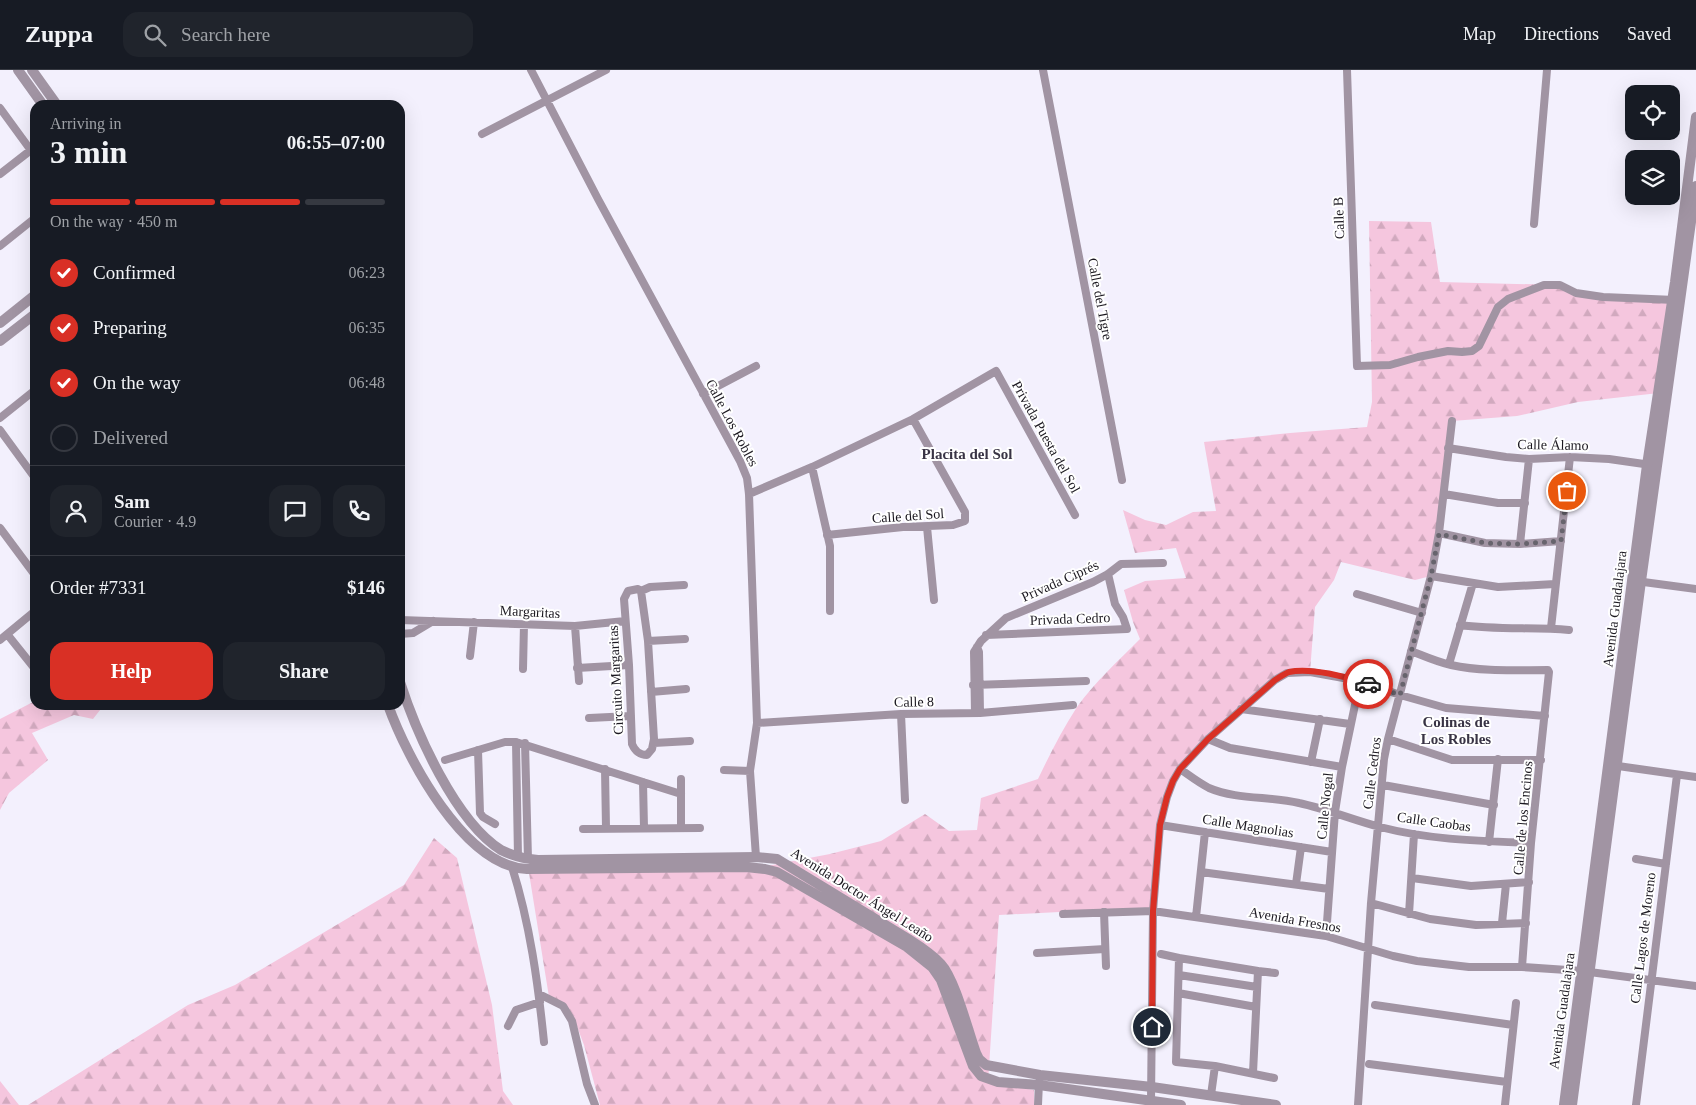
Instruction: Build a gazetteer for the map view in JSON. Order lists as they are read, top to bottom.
{
  "streets": {
    "street": [
      "Calle B",
      "Calle del Tigre",
      "Calle Los Robles",
      "Privada Puesta del Sol",
      "Calle Álamo",
      "Calle del Sol",
      "Privada Ciprés",
      "Avenida Guadalajara",
      "Margaritas",
      "Privada Cedro",
      "Circuito Margaritas",
      "Calle 8",
      "Calle Cedros",
      "Calle Nogal",
      "Calle de los Encinos",
      "Calle Caobas",
      "Calle Magnolias",
      "Avenida Doctor Ángel Leaño",
      "Avenida Fresnos",
      "Calle Lagos de Moreno"
    ]
  },
  "crossings": [
    ["Calle B", "Avenida Guadalajara"],
    ["Calle Los Robles", "Calle 8"],
    ["Calle Los Robles", "Avenida Doctor Ángel Leaño"],
    ["Privada Puesta del Sol", "Calle del Sol"],
    ["Calle Álamo", "Avenida Guadalajara"],
    ["Calle Álamo", "Calle Cedros"],
    ["Privada Ciprés", "Privada Cedro"],
    ["Privada Ciprés", "Calle 8"],
    ["Avenida Guadalajara", "Avenida Fresnos"],
    ["Margaritas", "Circuito Margaritas"],
    ["Calle Cedros", "Calle Caobas"],
    ["Calle Cedros", "Avenida Fresnos"],
    ["Calle Nogal", "Calle Caobas"],
    ["Calle Nogal", "Calle Magnolias"],
    ["Calle Nogal", "Avenida Fresnos"],
    ["Calle de los Encinos", "Calle Caobas"],
    ["Calle de los Encinos", "Avenida Fresnos"],
    ["Avenida Fresnos", "Calle Lagos de Moreno"]
  ],
  "districts": ["Placita del Sol", "Colinas de Los Robles"],
  "page": {
    "header": "Zuppa",
    "search": "Search here",
    "nav": ["Map", "Directions", "Saved"],
    "heading": ["3 min", "Arriving in", "06:55–07:00"],
    "panel": [
      "Sam",
      "Courier · 4.9",
      "Order #7331",
      "$146"
    ],
    "bar": "On the way · 450 m",
    "list": [
      ["Confirmed", "06:23"],
      ["Preparing", "06:35"],
      ["On the way", "06:48"],
      "Delivered"
    ],
    "buttons": ["Help", "Share"]
  }
}
